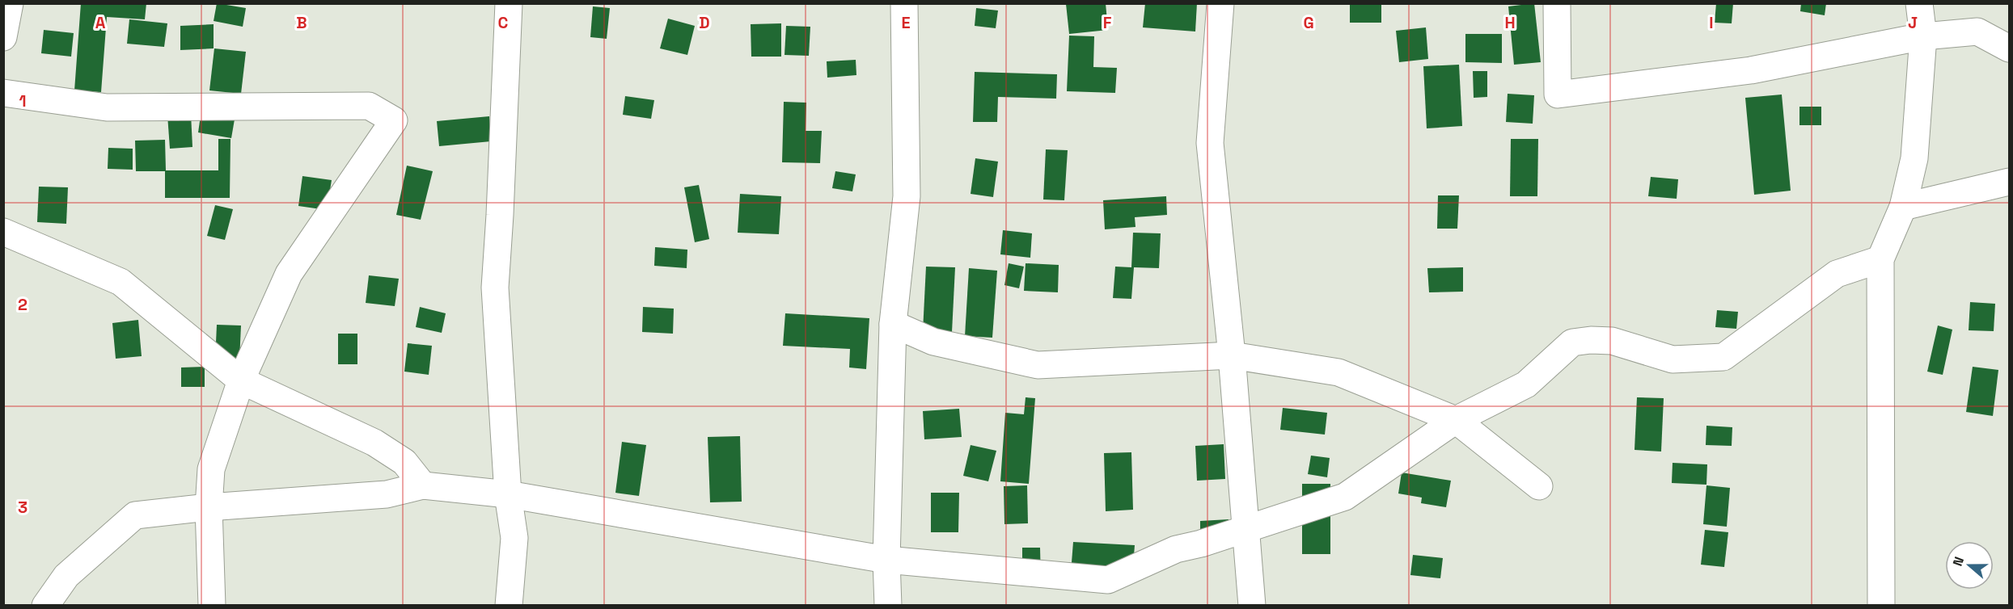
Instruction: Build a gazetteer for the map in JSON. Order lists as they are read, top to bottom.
{
  "north": "left",
  "grid": {
    "columns": [
      "A",
      "B",
      "C",
      "D",
      "E",
      "F",
      "G",
      "H",
      "I",
      "J"
    ],
    "rows": ["1", "2", "3"]
  }
}
